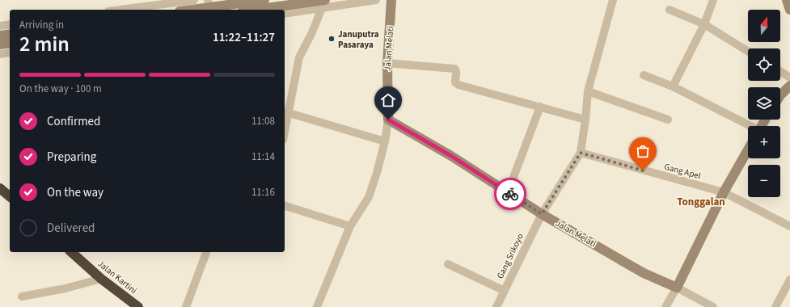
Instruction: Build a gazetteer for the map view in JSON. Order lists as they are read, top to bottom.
{
  "streets": {
    "highway": ["Jalan Kartini"],
    "street": ["Jalan Melati", "Gang Apel", "Gang Srikoyo"]
  },
  "crossings": [
    ["Jalan Melati", "Gang Srikoyo"],
    ["Gang Apel", "Gang Srikoyo"]
  ],
  "districts": ["Tonggalan"],
  "places": ["Januputra Pasaraya"],
  "north": "top",
  "page": {
    "map_buttons": ["+", "−"],
    "heading": ["2 min", "Arriving in", "11:22–11:27"],
    "bar": "On the way · 100 m",
    "list": [
      ["Confirmed", "11:08"],
      ["Preparing", "11:14"],
      ["On the way", "11:16"],
      "Delivered"
    ]
  }
}
